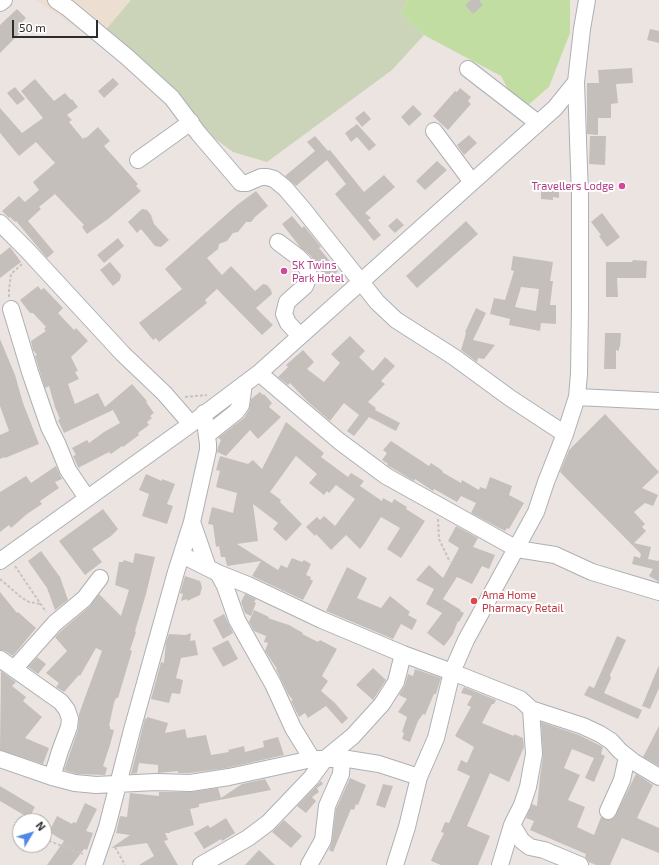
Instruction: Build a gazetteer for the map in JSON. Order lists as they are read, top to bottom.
{
  "places": ["Travellers Lodge", "SK Twins Park Hotel", "Ama Home Pharmacy Retail"],
  "scale_bar": "50 m",
  "north": "top right"
}
